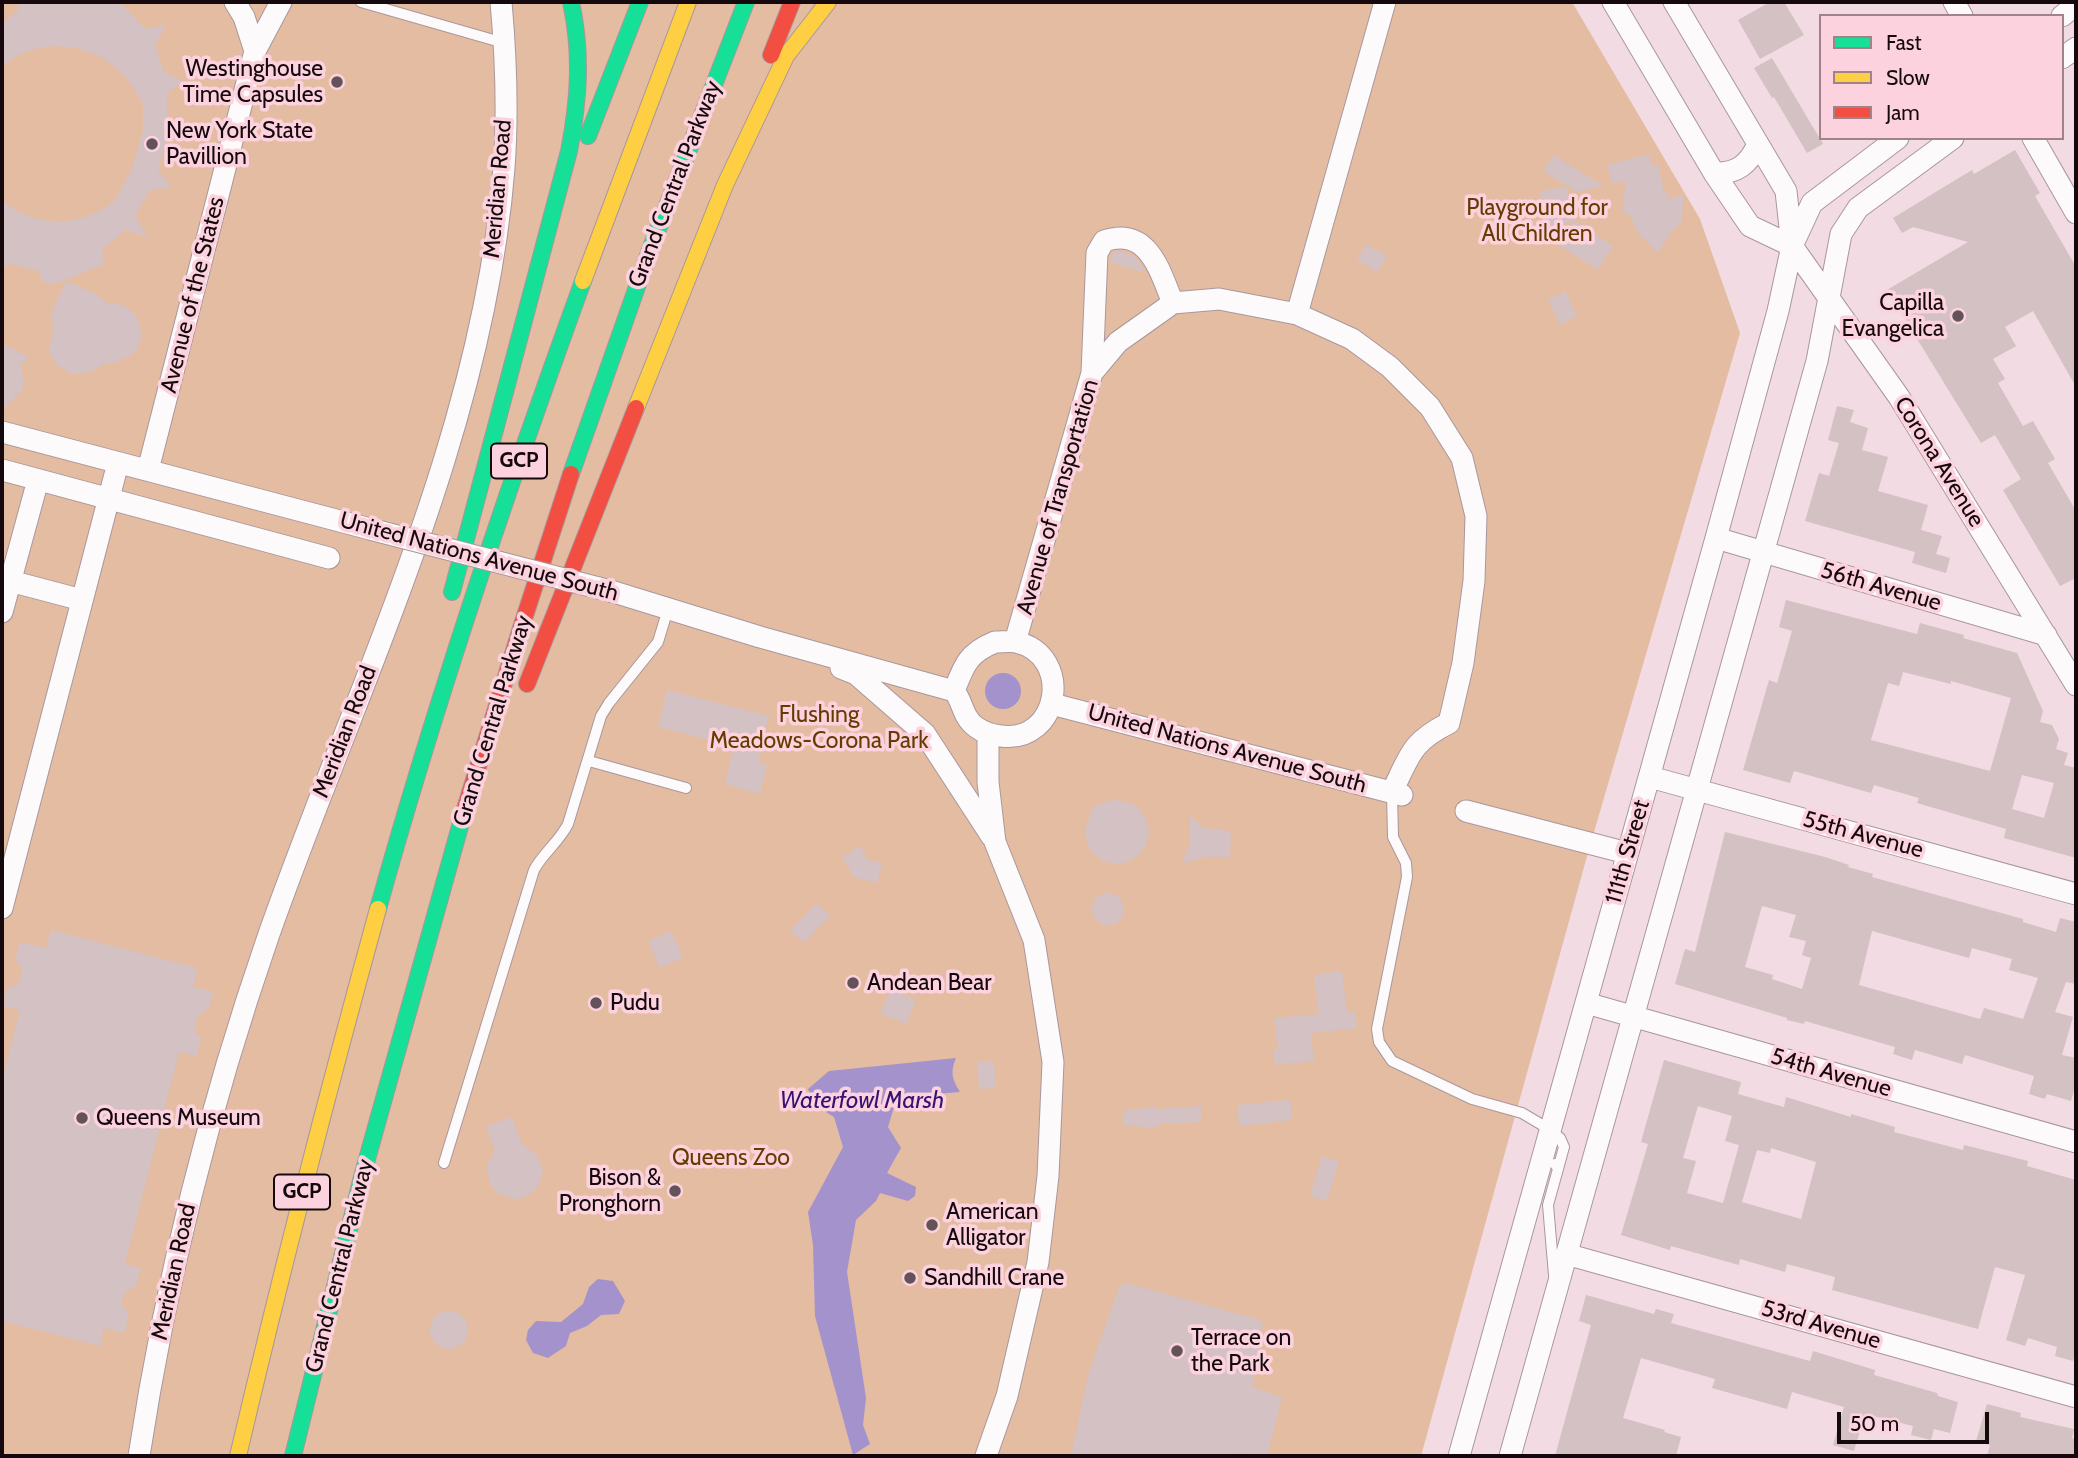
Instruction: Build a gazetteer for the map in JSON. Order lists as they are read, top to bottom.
{
  "streets": {
    "highway": ["Grand Central Parkway", "GCP"],
    "street": [
      "Meridian Road",
      "Avenue of the States",
      "Corona Avenue",
      "Avenue of Transportation",
      "United Nations Avenue South",
      "56th Avenue",
      "55th Avenue",
      "111th Street",
      "54th Avenue",
      "53rd Avenue"
    ]
  },
  "crossings": [
    ["Avenue of the States", "United Nations Avenue South"],
    ["Corona Avenue", "56th Avenue"],
    ["Corona Avenue", "111th Street"],
    ["Avenue of Transportation", "United Nations Avenue South"],
    ["56th Avenue", "111th Street"],
    ["55th Avenue", "111th Street"],
    ["111th Street", "54th Avenue"]
  ],
  "water": ["Waterfowl Marsh"],
  "parks": ["Playground for All Children", "Flushing Meadows-Corona Park", "Queens Zoo"],
  "places": [
    "Westinghouse Time Capsules",
    "New York State Pavillion",
    "Capilla Evangelica",
    "Andean Bear",
    "Pudu",
    "Queens Museum",
    "Bison & Pronghorn",
    "American Alligator",
    "Sandhill Crane",
    "Terrace on the Park"
  ],
  "legend": ["Fast", "Slow", "Jam"],
  "scale_bar": "50 m"
}
